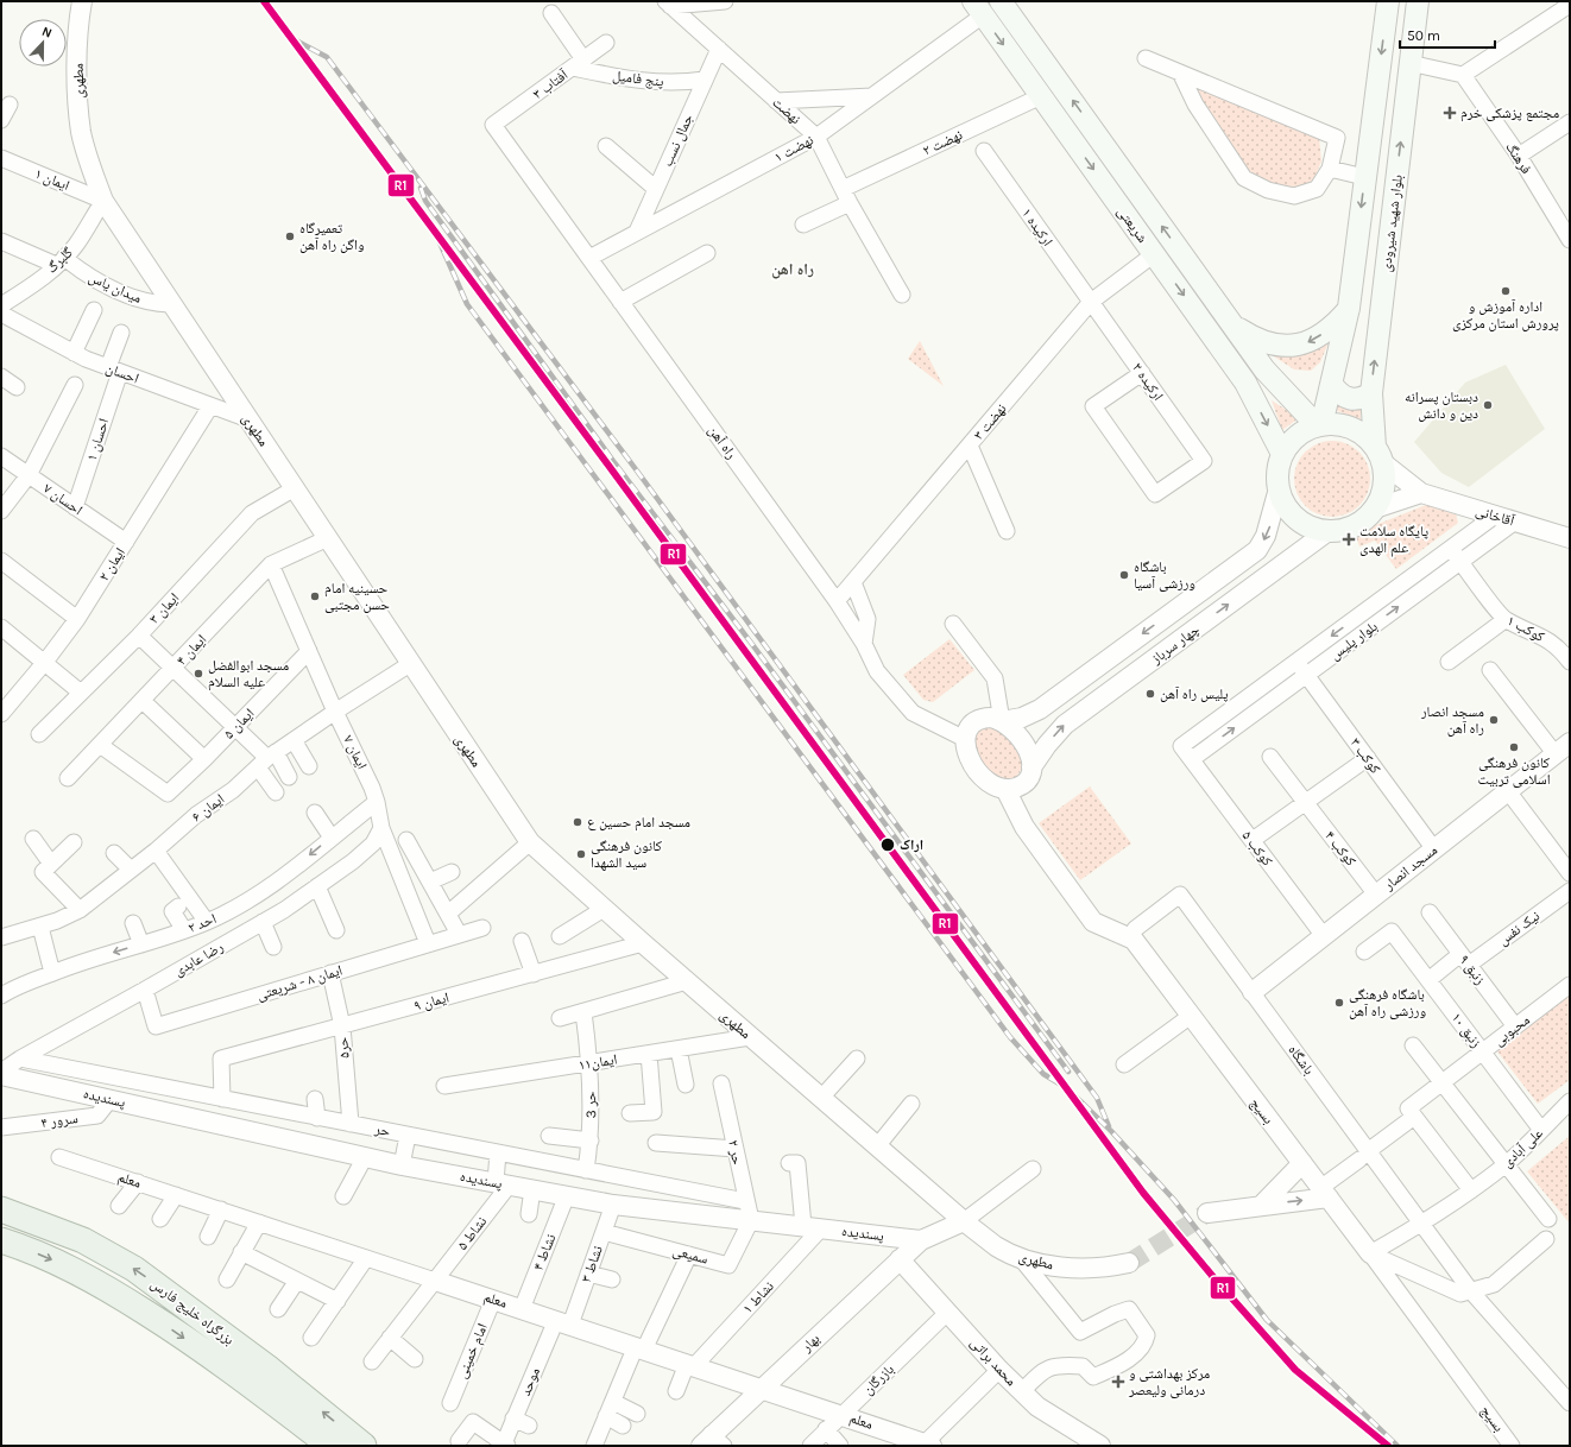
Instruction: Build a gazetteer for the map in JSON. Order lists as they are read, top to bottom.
{
  "streets": {
    "highway": ["بزرگراه خلیج فارس"],
    "main road": ["بلوار شهید شیرودی", "شریعتی"],
    "street": [
      "پنج فامیل",
      "مطهری",
      "آفتاب ۳",
      "نهضت",
      "جمال نسب",
      "نهضت ۲",
      "نهضت ۱",
      "فرهنگ",
      "ایمان ۱",
      "ارکیده ۱",
      "گلبرگ",
      "میدان یاس",
      "احسان",
      "ارکیده ۲",
      "نهضت ۳",
      "احسان ۱",
      "راه آهن",
      "احسان ۷",
      "آقاخانی",
      "ایمان ۲",
      "ایمان ۳",
      "کوکب ۱",
      "بلوار پلیس",
      "چهار سرباز",
      "ایمان ۴",
      "ایمان ۵",
      "ایمان ۷",
      "کوکب ۳",
      "ایمان ۶",
      "کوکب ۵",
      "کوکب ۴",
      "مسجد انصار",
      "احد ۲",
      "نیک نفس",
      "رضا عابدی",
      "زنبق ۹",
      "ایمان ۸ - شریعتی",
      "ایمان ۹",
      "زنبق ۱۰",
      "محبوبی",
      "حر۵",
      "باشگاه",
      "ایمان۱۱",
      "پسندیده",
      "حر 3",
      "بسیج",
      "سرور ۴",
      "حر",
      "علی آبادی",
      "حر ۲",
      "معلم",
      "نشاط ۵",
      "نشاط ۴",
      "سمیعی",
      "نشاط ۳",
      "نشاط ۱",
      "بهار",
      "امام خمینی",
      "محمد براتی",
      "بازرگان",
      "موحد"
    ]
  },
  "crossings": [
    ["پنج فامیل", "آفتاب ۳"],
    ["پنج فامیل", "جمال نسب"],
    ["مطهری", "ایمان ۱"],
    ["مطهری", "گلبرگ"],
    ["مطهری", "میدان یاس"],
    ["مطهری", "احسان"],
    ["مطهری", "ایمان ۳"],
    ["مطهری", "ایمان ۴"],
    ["مطهری", "ایمان ۶"],
    ["مطهری", "ایمان ۹"],
    ["مطهری", "ایمان۱۱"],
    ["آفتاب ۳", "راه آهن"],
    ["نهضت", "جمال نسب"],
    ["نهضت", "نهضت ۲"],
    ["نهضت", "نهضت ۱"],
    ["جمال نسب", "نهضت ۱"],
    ["نهضت ۲", "شریعتی"],
    ["نهضت ۱", "شریعتی"],
    ["نهضت ۱", "راه آهن"],
    ["ایمان ۱", "گلبرگ"],
    ["بلوار شهید شیرودی", "شریعتی"],
    ["بلوار شهید شیرودی", "چهار سرباز"],
    ["شریعتی", "نهضت ۳"],
    ["شریعتی", "چهار سرباز"],
    ["ارکیده ۱", "ارکیده ۲"],
    ["ارکیده ۱", "نهضت ۳"],
    ["گلبرگ", "میدان یاس"],
    ["احسان", "احسان ۱"],
    ["احسان", "ایمان ۲"],
    ["ارکیده ۲", "نهضت ۳"],
    ["نهضت ۳", "راه آهن"],
    ["احسان ۱", "احسان ۷"],
    ["راه آهن", "چهار سرباز"],
    ["راه آهن", "بسیج"],
    ["احسان ۷", "ایمان ۲"],
    ["آقاخانی", "بلوار پلیس"],
    ["کوکب ۱", "بلوار پلیس"],
    ["بلوار پلیس", "کوکب ۳"],
    ["بلوار پلیس", "کوکب ۵"],
    ["چهار سرباز", "بسیج"],
    ["ایمان ۴", "ایمان ۵"],
    ["ایمان ۴", "ایمان ۷"],
    ["ایمان ۵", "ایمان ۷"],
    ["ایمان ۷", "ایمان ۶"],
    ["ایمان ۷", "احد ۲"],
    ["ایمان ۷", "رضا عابدی"],
    ["ایمان ۷", "ایمان ۸ - شریعتی"],
    ["کوکب ۳", "مسجد انصار"],
    ["کوکب ۵", "مسجد انصار"],
    ["کوکب ۴", "مسجد انصار"],
    ["مسجد انصار", "باشگاه"],
    ["نیک نفس", "زنبق ۹"],
    ["نیک نفس", "زنبق ۱۰"],
    ["رضا عابدی", "ایمان ۸ - شریعتی"],
    ["رضا عابدی", "پسندیده"],
    ["رضا عابدی", "حر"],
    ["زنبق ۹", "محبوبی"],
    ["ایمان ۸ - شریعتی", "حر۵"],
    ["ایمان ۹", "حر۵"],
    ["ایمان ۹", "حر"],
    ["زنبق ۱۰", "محبوبی"],
    ["زنبق ۱۰", "علی آبادی"],
    ["محبوبی", "باشگاه"],
    ["محبوبی", "بسیج"],
    ["حر۵", "حر"],
    ["باشگاه", "علی آبادی"],
    ["ایمان۱۱", "حر 3"],
    ["پسندیده", "سرور ۴"],
    ["پسندیده", "حر ۲"],
    ["پسندیده", "نشاط ۵"],
    ["پسندیده", "نشاط ۴"],
    ["پسندیده", "سمیعی"],
    ["پسندیده", "نشاط ۳"],
    ["پسندیده", "نشاط ۱"],
    ["پسندیده", "بهار"],
    ["حر 3", "حر"],
    ["بسیج", "علی آبادی"],
    ["حر", "حر ۲"],
    ["حر ۲", "سمیعی"],
    ["معلم", "نشاط ۵"],
    ["معلم", "نشاط ۴"],
    ["معلم", "نشاط ۳"],
    ["معلم", "نشاط ۱"],
    ["معلم", "بهار"],
    ["معلم", "امام خمینی"],
    ["معلم", "بازرگان"],
    ["معلم", "موحد"],
    ["سمیعی", "نشاط ۳"],
    ["نشاط ۳", "موحد"],
    ["بهار", "محمد براتی"],
    ["محمد براتی", "بازرگان"]
  ],
  "one_way": ["احد ۲"],
  "districts": ["راه اهن"],
  "places": {
    "health": ["مجتمع پزشکی خرم", "پایگاه سلامت علم الهدی", "مرکز بهداشتی و درمانی ولیعصر"],
    "other": [
      "تعمیرگاه واگن راه آهن",
      "اداره آموزش و پرورش استان مرکزی",
      "دبستان پسرانه دین و دانش",
      "باشگاه ورزشی آسیا",
      "حسینیه امام حسن مجتبی",
      "مسجد ابوالفضل علیه السلام",
      "پلیس راه آهن",
      "مسجد انصار راه آهن",
      "کانون فرهنگی اسلامی تربیت",
      "مسجد امام حسین ع",
      "اراک",
      "کانون فرهنگی سید الشهدا",
      "باشگاه فرهنگی ورزشی راه آهن"
    ]
  },
  "lines": ["transit line R1"],
  "scale_bar": "50 m",
  "north": "top"
}
